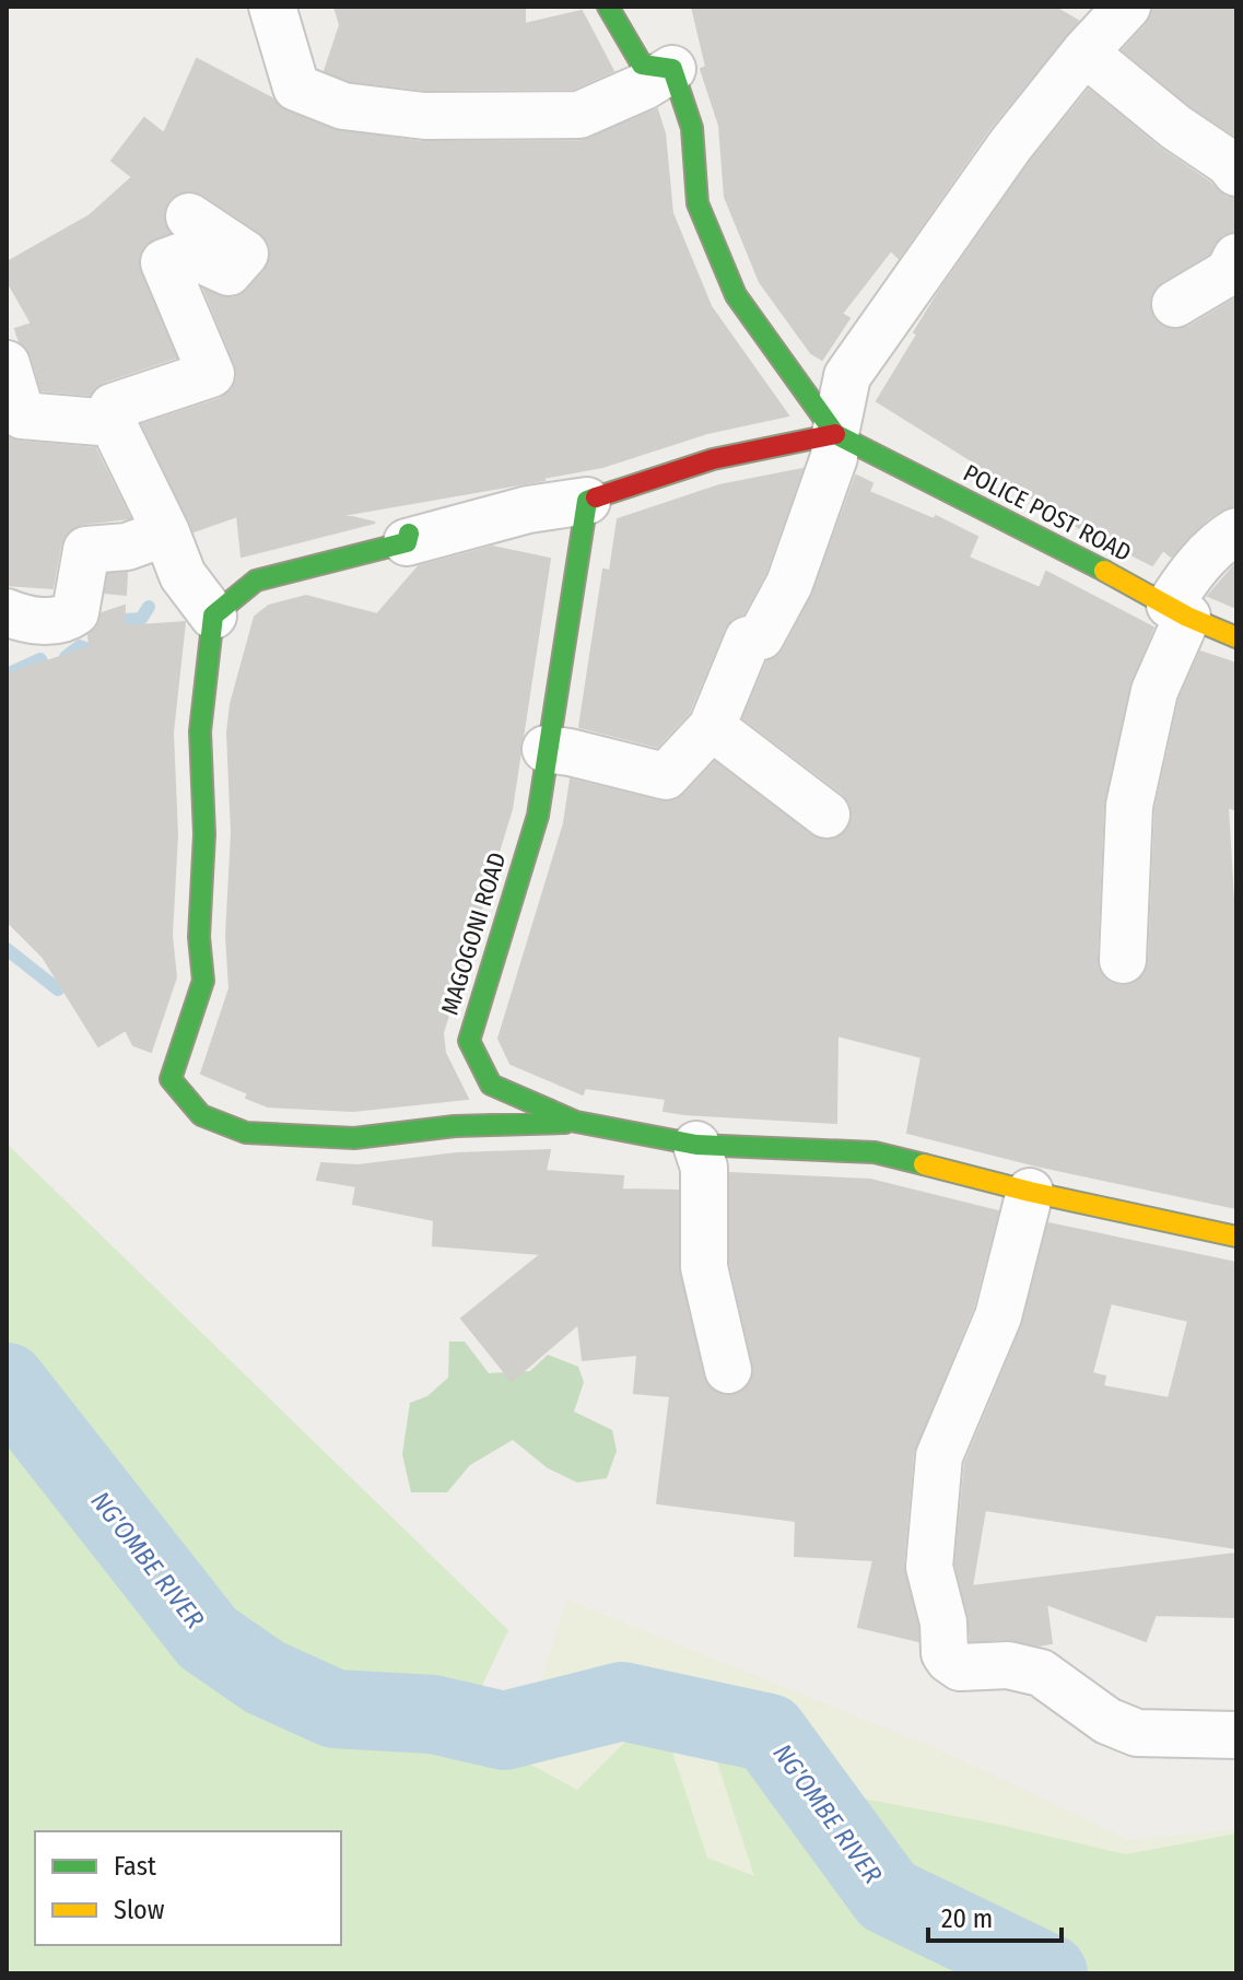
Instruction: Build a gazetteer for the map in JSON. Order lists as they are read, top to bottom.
{
  "streets": {
    "street": ["POLICE POST ROAD", "MAGOGONI ROAD"]
  },
  "water": ["NG'OMBE RIVER"],
  "legend": ["Fast", "Slow"],
  "scale_bar": "20 m"
}
